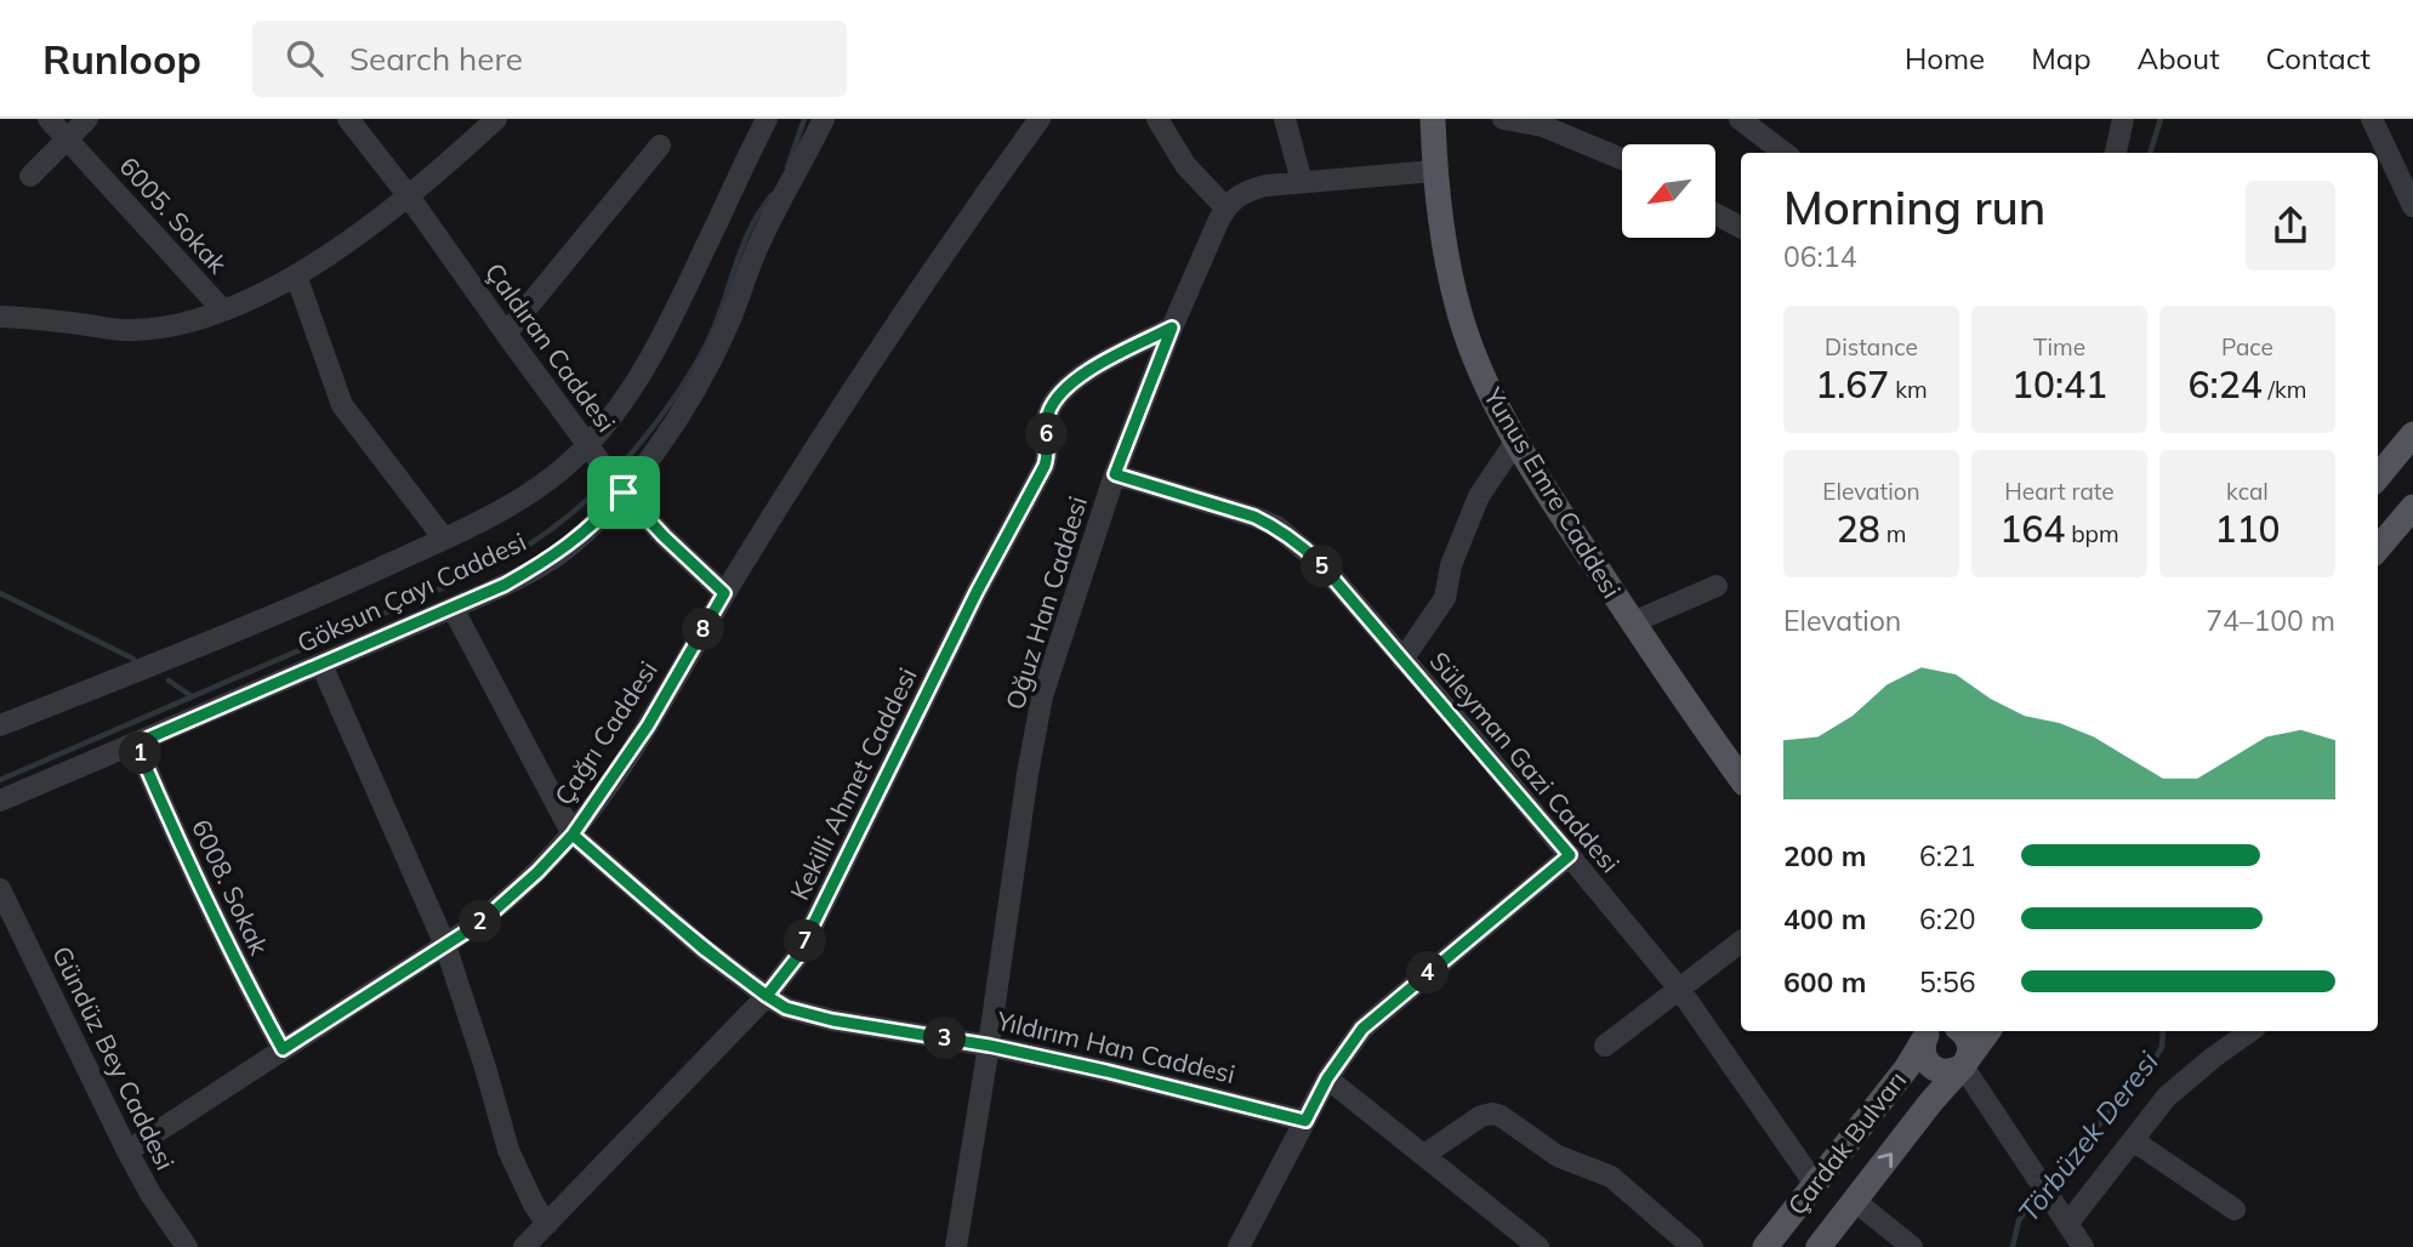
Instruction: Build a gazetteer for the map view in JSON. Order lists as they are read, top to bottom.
{
  "streets": {
    "main road": ["Yunus Emre Caddesi", "Çardak Bulvarı"],
    "street": [
      "6005. Sokak",
      "Çaldıran Caddesi",
      "Göksun Çayı Caddesi",
      "Oğuz Han Caddesi",
      "Çağrı Caddesi",
      "Süleyman Gazi Caddesi",
      "Kekilli Ahmet Caddesi",
      "6008. Sokak",
      "Yıldırım Han Caddesi",
      "Gündüz Bey Caddesi"
    ]
  },
  "crossings": [
    ["Çaldıran Caddesi", "Göksun Çayı Caddesi"],
    ["Çaldıran Caddesi", "Çağrı Caddesi"],
    ["Göksun Çayı Caddesi", "6008. Sokak"],
    ["Göksun Çayı Caddesi", "Yıldırım Han Caddesi"],
    ["Oğuz Han Caddesi", "Süleyman Gazi Caddesi"],
    ["Oğuz Han Caddesi", "Kekilli Ahmet Caddesi"],
    ["Oğuz Han Caddesi", "Yıldırım Han Caddesi"],
    ["Çağrı Caddesi", "6008. Sokak"],
    ["Çağrı Caddesi", "Yıldırım Han Caddesi"],
    ["Çağrı Caddesi", "Gündüz Bey Caddesi"],
    ["Süleyman Gazi Caddesi", "Çardak Bulvarı"],
    ["Kekilli Ahmet Caddesi", "Yıldırım Han Caddesi"]
  ],
  "water": ["Törbüzek Deresi"],
  "north": "bottom left",
  "page": {
    "header": "Runloop",
    "search": "Search here",
    "nav": [
      "Home",
      "Map",
      "About",
      "Contact"
    ],
    "heading": ["Morning run", "06:14"],
    "stats": [
      ["Distance", "1.67 km"],
      ["Time", "10:41"],
      ["Pace", "6:24 /km"],
      ["Elevation", "28 m"],
      ["Heart rate", "164 bpm"],
      ["kcal", "110"]
    ],
    "pins": [
      "6",
      "5",
      "8",
      "1",
      "2",
      "7",
      "4",
      "3"
    ],
    "chart": ["Elevation", "74–100 m"],
    "list": [
      {
        "name": "200 m",
        "note": "6:21"
      },
      {
        "name": "400 m",
        "note": "6:20"
      },
      {
        "name": "600 m",
        "note": "5:56"
      }
    ]
  }
}
